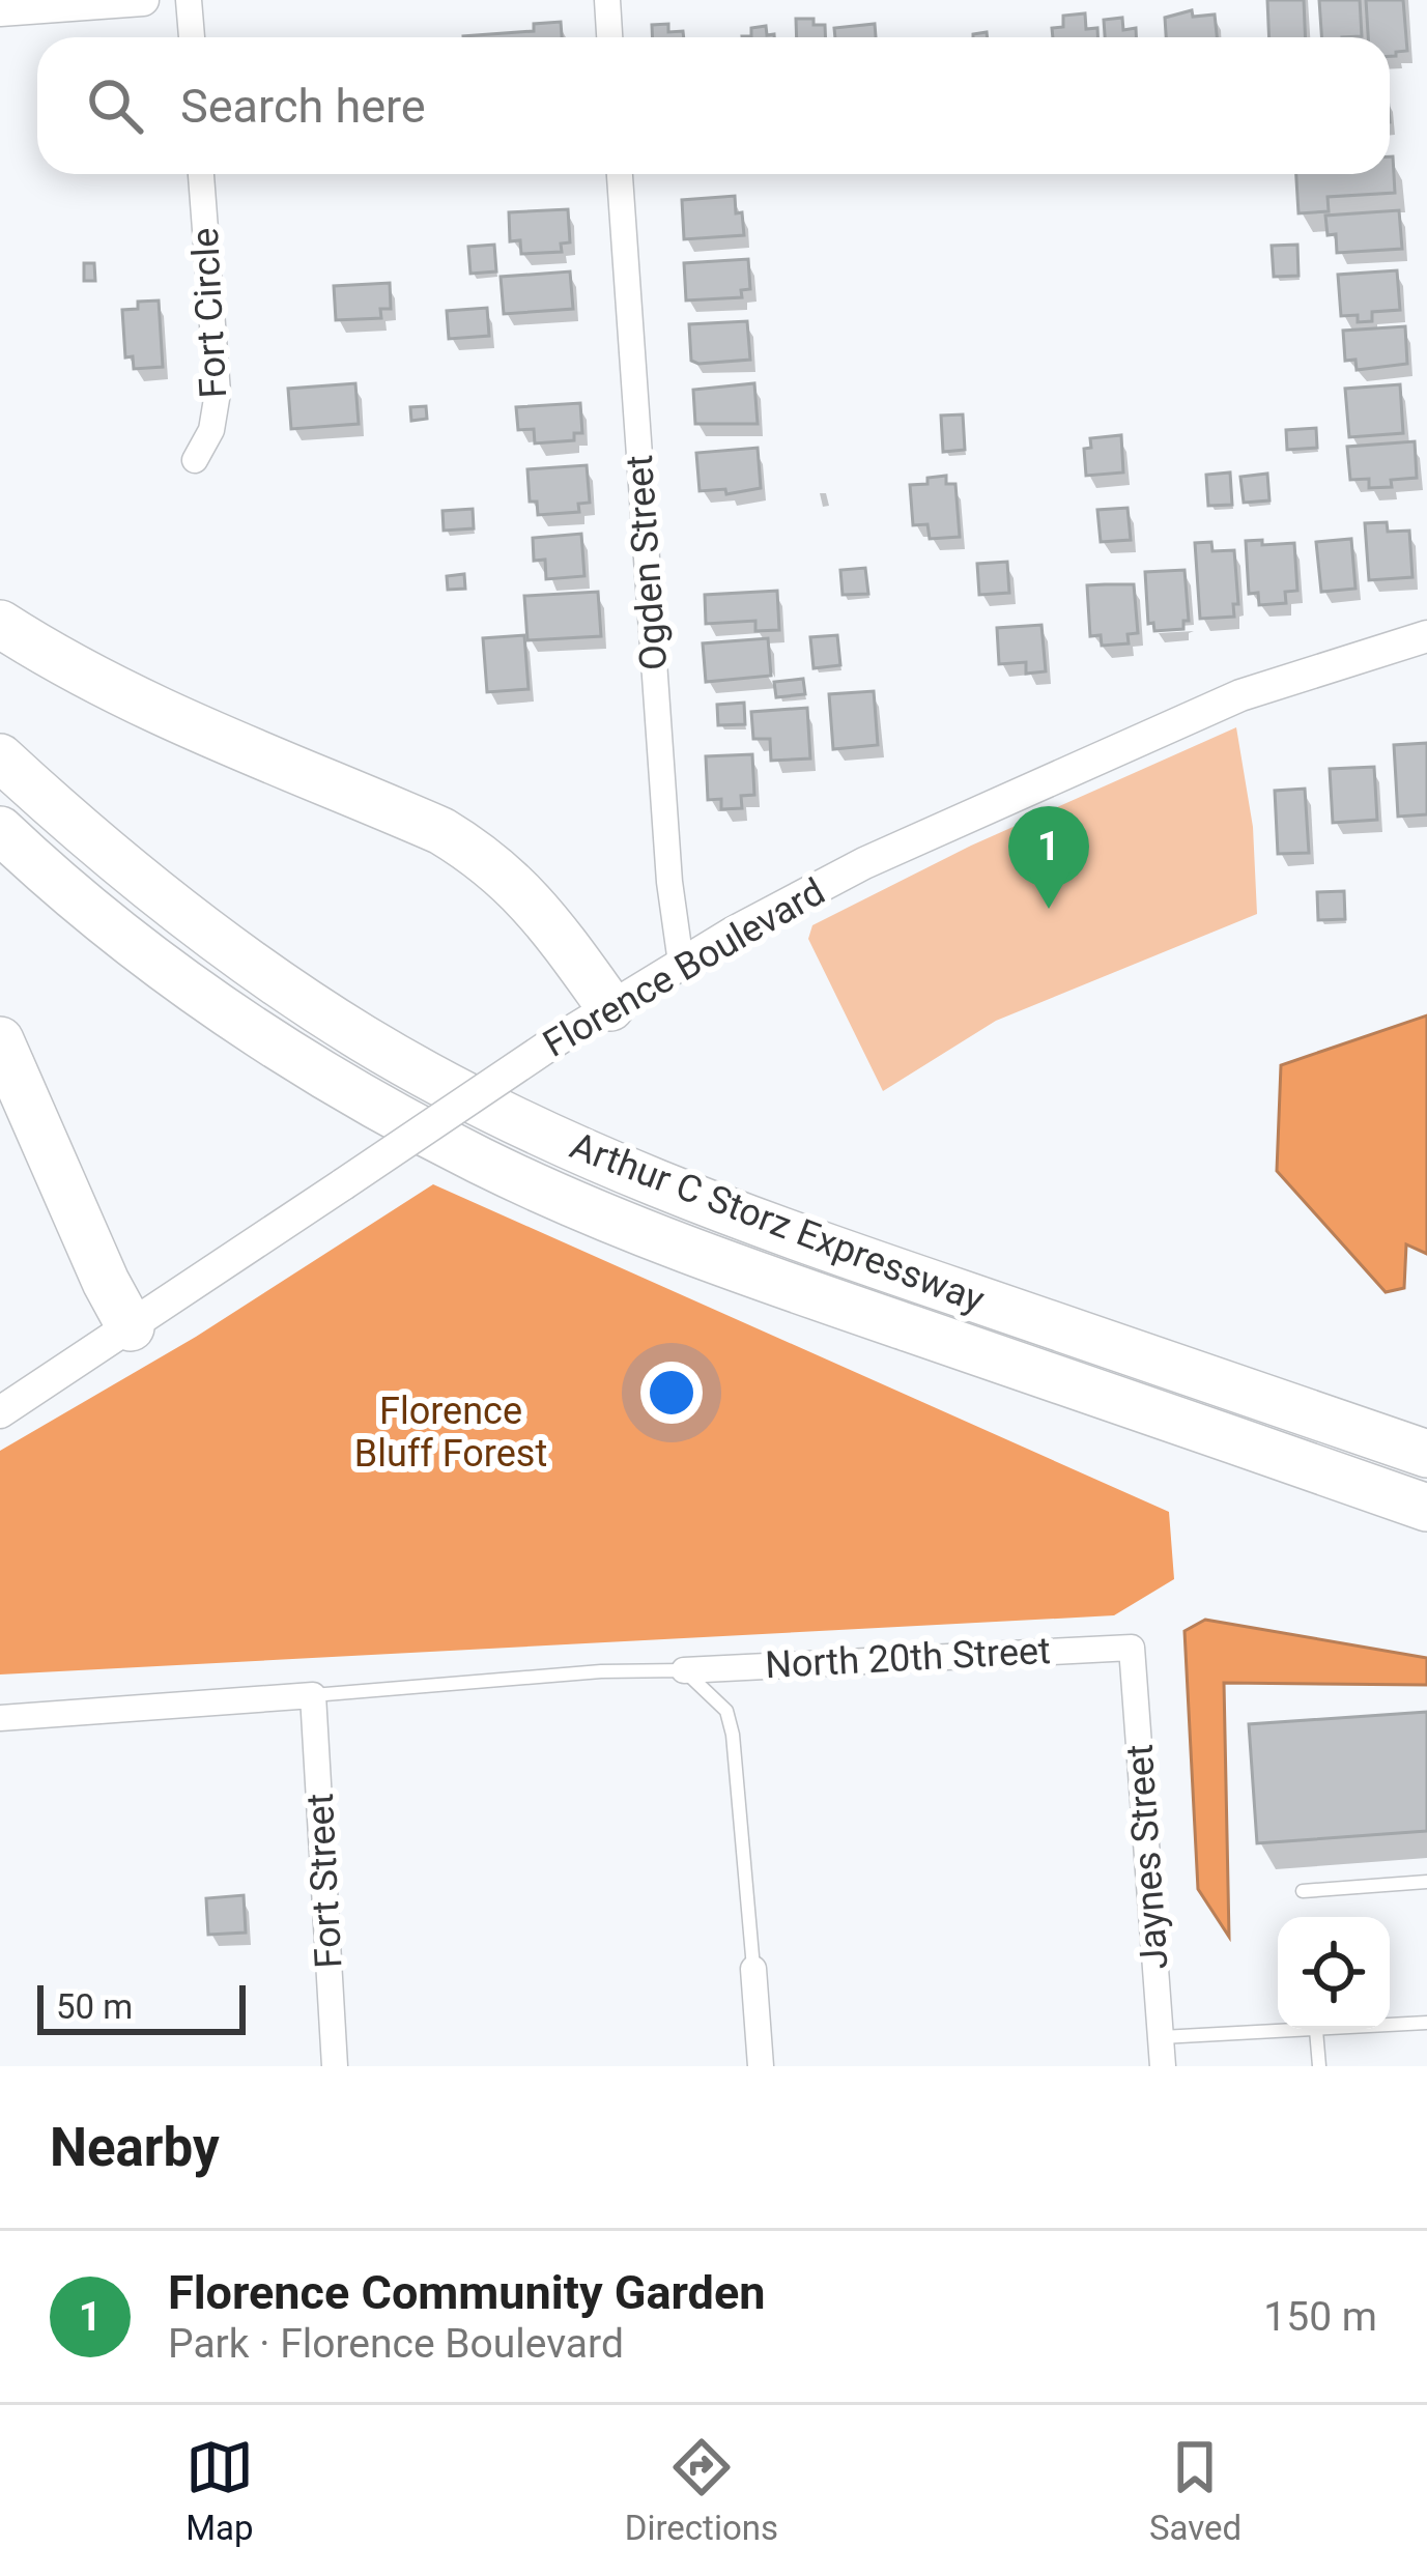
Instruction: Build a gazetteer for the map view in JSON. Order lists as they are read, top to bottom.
{
  "streets": {
    "highway": ["Arthur C Storz Expressway"],
    "street": [
      "Fort Circle",
      "Ogden Street",
      "Florence Boulevard",
      "North 20th Street",
      "Jaynes Street",
      "Fort Street"
    ]
  },
  "crossings": [
    ["Ogden Street", "Florence Boulevard"],
    ["North 20th Street", "Jaynes Street"]
  ],
  "parks": ["Florence Bluff Forest"],
  "scale_bar": "50 m",
  "page": {
    "search": "Search here",
    "pins": "1",
    "scale": "50 m",
    "heading": "Nearby",
    "list": [
      {
        "mark": "1",
        "name": "Florence Community Garden",
        "note": "Park · Florence Boulevard",
        "value": "150 m"
      }
    ],
    "nav": ["Map", "Directions", "Saved"]
  }
}
